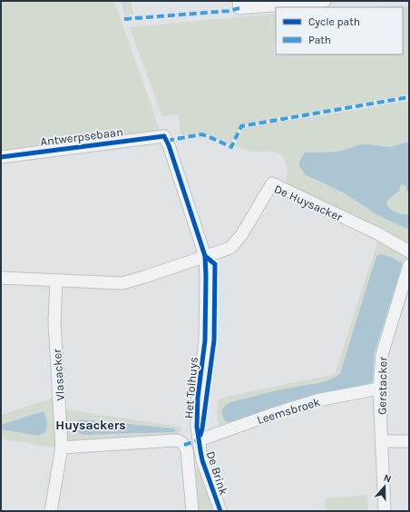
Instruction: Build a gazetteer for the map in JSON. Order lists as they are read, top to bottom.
{
  "streets": {
    "street": [
      "Antwerpsebaan",
      "De Huysacker",
      "Vlasacker",
      "Gerstacker",
      "Het Tolhuys",
      "Leemsbroek",
      "De Brink"
    ]
  },
  "crossings": [
    ["Antwerpsebaan", "Het Tolhuys"],
    ["De Huysacker", "Vlasacker"],
    ["De Huysacker", "Het Tolhuys"],
    ["Vlasacker", "De Brink"],
    ["Gerstacker", "Leemsbroek"],
    ["Het Tolhuys", "Leemsbroek"],
    ["Het Tolhuys", "De Brink"],
    ["Leemsbroek", "De Brink"]
  ],
  "districts": ["Huysackers"],
  "legend": ["Cycle path", "Path"],
  "north": "top"
}
